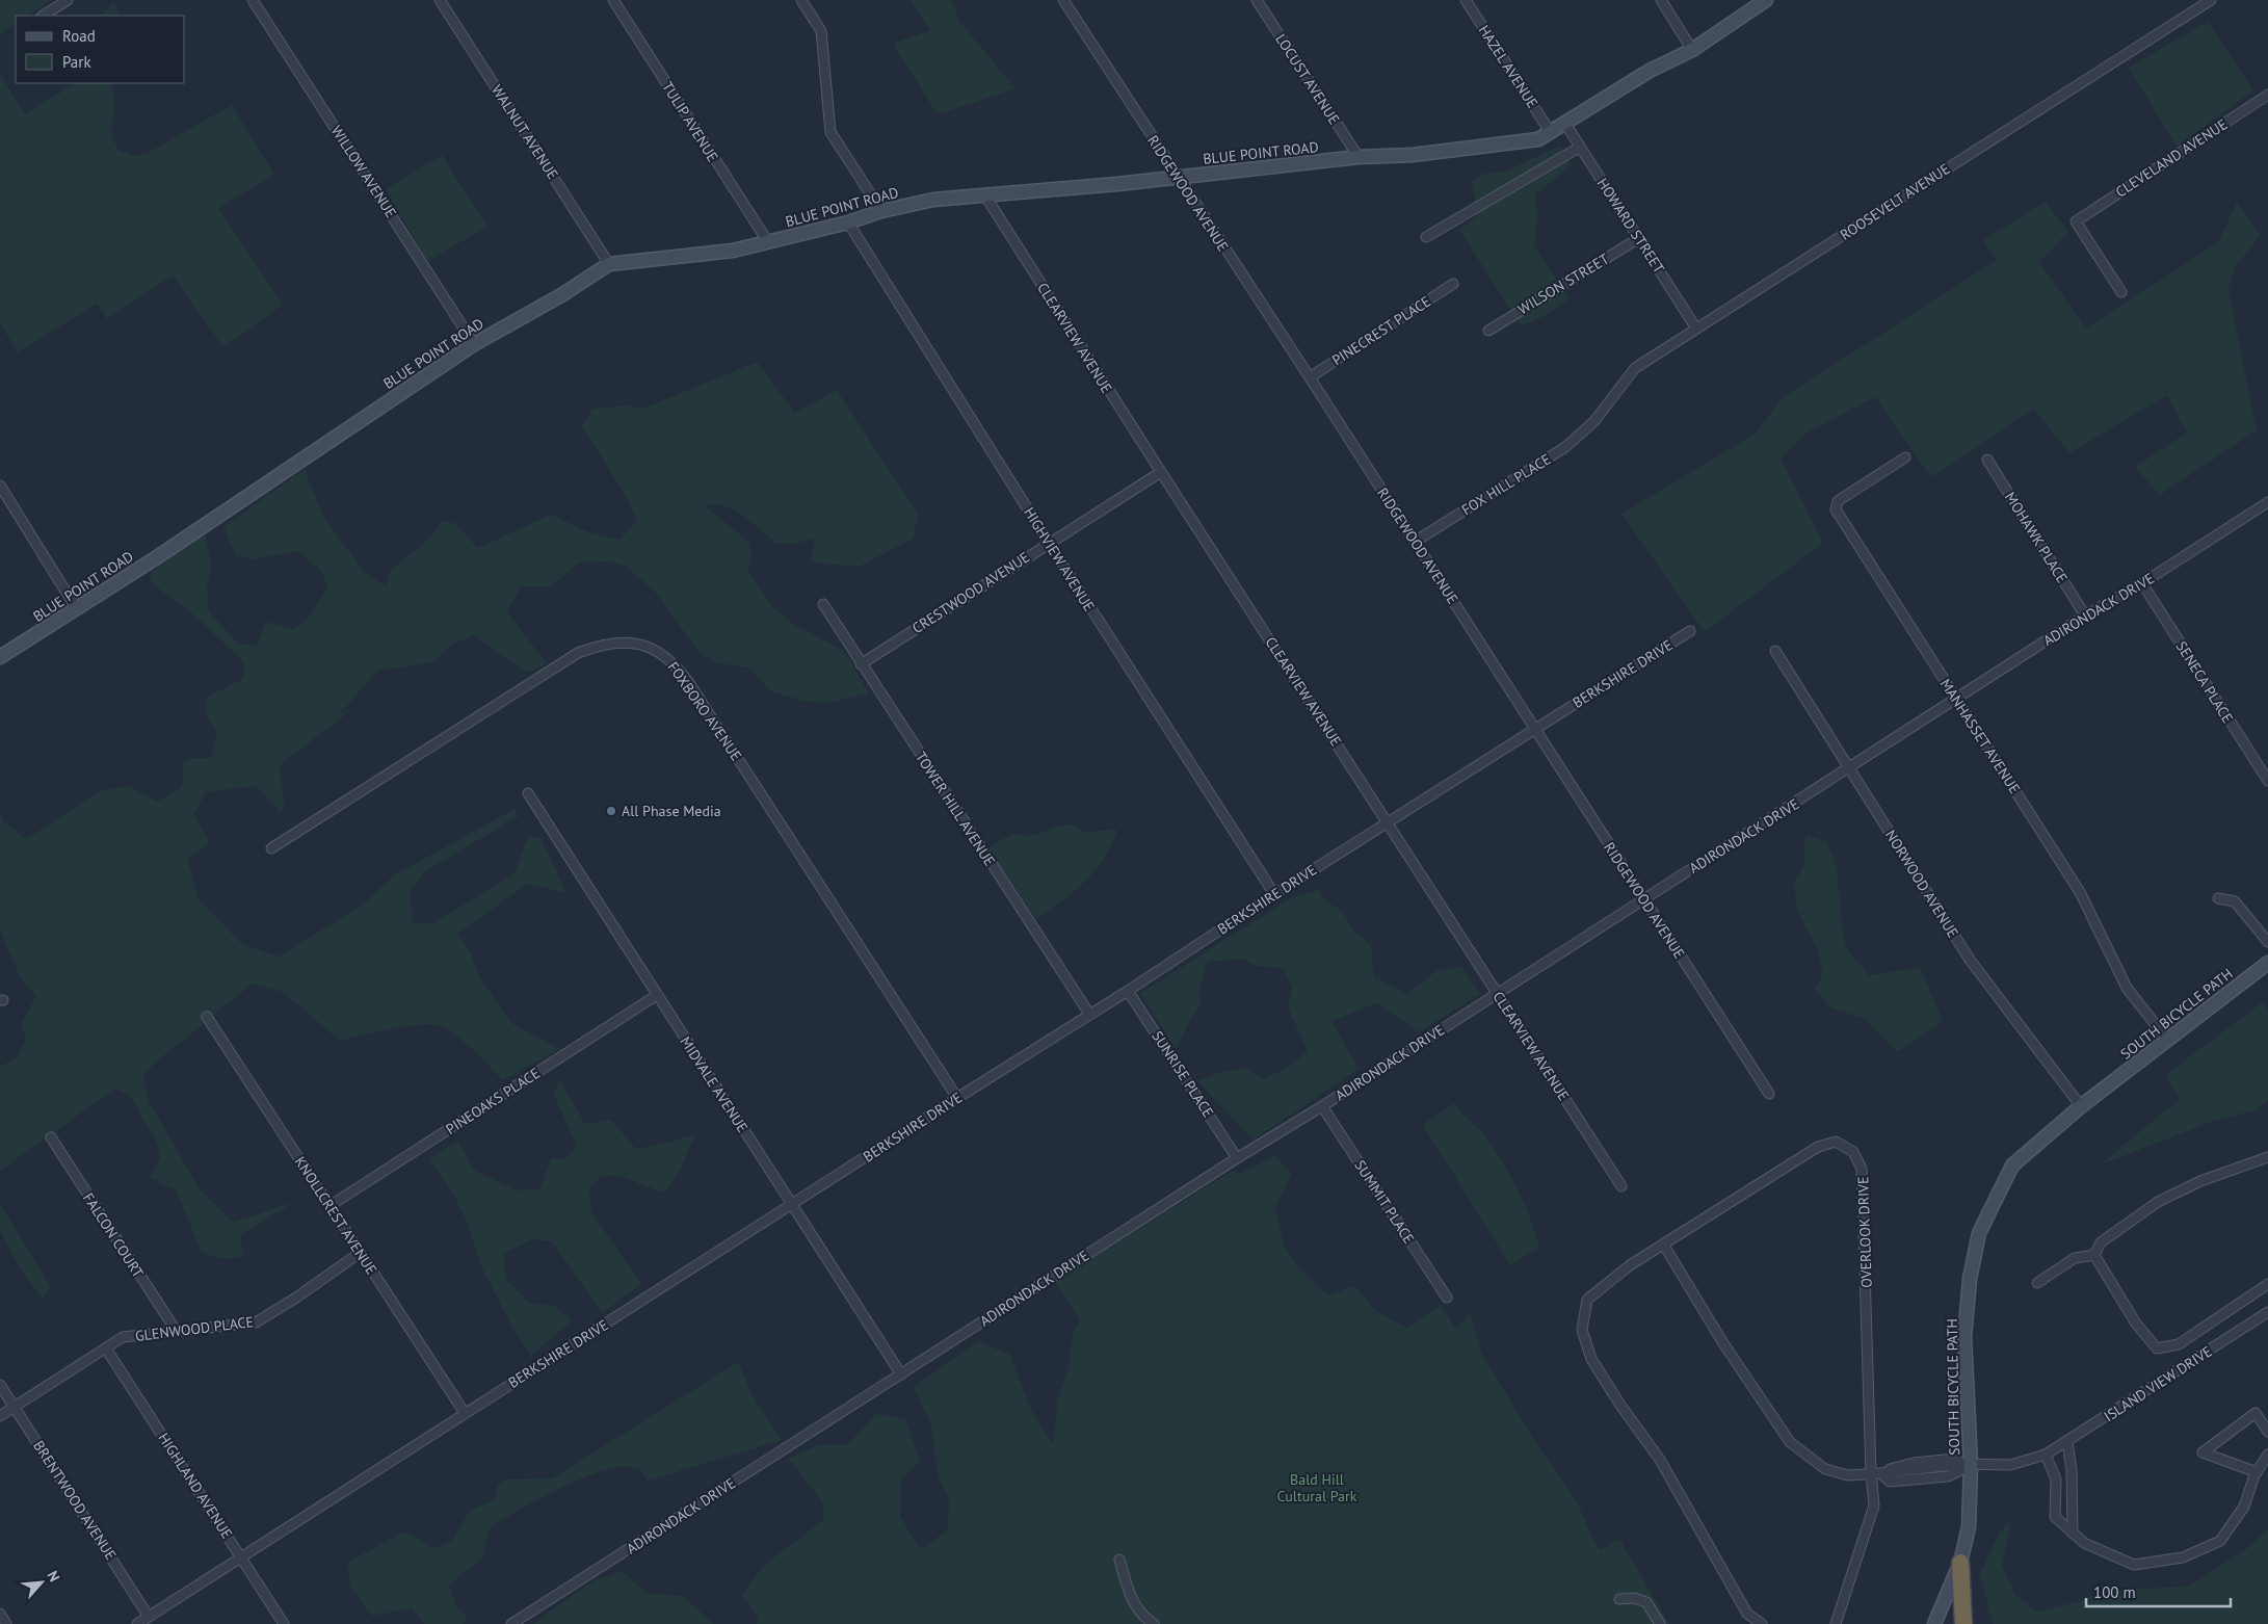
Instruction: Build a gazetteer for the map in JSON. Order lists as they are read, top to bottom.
{
  "streets": {
    "street": [
      "HAZEL AVENUE",
      "LOCUST AVENUE",
      "TULIP AVENUE",
      "WALNUT AVENUE",
      "BLUE POINT ROAD",
      "CLEVELAND AVENUE",
      "WILLOW AVENUE",
      "RIDGEWOOD AVENUE",
      "ROOSEVELT AVENUE",
      "HOWARD STREET",
      "WILSON STREET",
      "PINECREST PLACE",
      "CLEARVIEW AVENUE",
      "FOX HILL PLACE",
      "MOHAWK PLACE",
      "HIGHVIEW AVENUE",
      "CRESTWOOD AVENUE",
      "ADIRONDACK DRIVE",
      "BERKSHIRE DRIVE",
      "SENECA PLACE",
      "FOXBORO AVENUE",
      "MANHASSET AVENUE",
      "TOWER HILL AVENUE",
      "NORWOOD AVENUE",
      "SOUTH BICYCLE PATH",
      "SUNRISE PLACE",
      "MIDVALE AVENUE",
      "PINEOAKS PLACE",
      "SUMMIT PLACE",
      "KNOLLCREST AVENUE",
      "OVERLOOK DRIVE",
      "FALCON COURT",
      "GLENWOOD PLACE",
      "ISLAND VIEW DRIVE",
      "HIGHLAND AVENUE",
      "BRENTWOOD AVENUE"
    ]
  },
  "crossings": [
    ["HAZEL AVENUE", "BLUE POINT ROAD"],
    ["LOCUST AVENUE", "BLUE POINT ROAD"],
    ["TULIP AVENUE", "BLUE POINT ROAD"],
    ["WALNUT AVENUE", "BLUE POINT ROAD"],
    ["BLUE POINT ROAD", "WILLOW AVENUE"],
    ["BLUE POINT ROAD", "RIDGEWOOD AVENUE"],
    ["BLUE POINT ROAD", "HOWARD STREET"],
    ["BLUE POINT ROAD", "CLEARVIEW AVENUE"],
    ["BLUE POINT ROAD", "HIGHVIEW AVENUE"],
    ["RIDGEWOOD AVENUE", "PINECREST PLACE"],
    ["RIDGEWOOD AVENUE", "FOX HILL PLACE"],
    ["RIDGEWOOD AVENUE", "ADIRONDACK DRIVE"],
    ["RIDGEWOOD AVENUE", "BERKSHIRE DRIVE"],
    ["ROOSEVELT AVENUE", "HOWARD STREET"],
    ["ROOSEVELT AVENUE", "FOX HILL PLACE"],
    ["HOWARD STREET", "WILSON STREET"],
    ["CLEARVIEW AVENUE", "CRESTWOOD AVENUE"],
    ["CLEARVIEW AVENUE", "ADIRONDACK DRIVE"],
    ["CLEARVIEW AVENUE", "BERKSHIRE DRIVE"],
    ["MOHAWK PLACE", "ADIRONDACK DRIVE"],
    ["HIGHVIEW AVENUE", "CRESTWOOD AVENUE"],
    ["HIGHVIEW AVENUE", "BERKSHIRE DRIVE"],
    ["CRESTWOOD AVENUE", "TOWER HILL AVENUE"],
    ["ADIRONDACK DRIVE", "SENECA PLACE"],
    ["ADIRONDACK DRIVE", "MANHASSET AVENUE"],
    ["ADIRONDACK DRIVE", "NORWOOD AVENUE"],
    ["ADIRONDACK DRIVE", "SUNRISE PLACE"],
    ["ADIRONDACK DRIVE", "MIDVALE AVENUE"],
    ["ADIRONDACK DRIVE", "SUMMIT PLACE"],
    ["BERKSHIRE DRIVE", "FOXBORO AVENUE"],
    ["BERKSHIRE DRIVE", "TOWER HILL AVENUE"],
    ["BERKSHIRE DRIVE", "SUNRISE PLACE"],
    ["BERKSHIRE DRIVE", "MIDVALE AVENUE"],
    ["BERKSHIRE DRIVE", "KNOLLCREST AVENUE"],
    ["BERKSHIRE DRIVE", "HIGHLAND AVENUE"],
    ["BERKSHIRE DRIVE", "BRENTWOOD AVENUE"],
    ["MANHASSET AVENUE", "SOUTH BICYCLE PATH"],
    ["NORWOOD AVENUE", "SOUTH BICYCLE PATH"],
    ["SOUTH BICYCLE PATH", "ISLAND VIEW DRIVE"],
    ["MIDVALE AVENUE", "PINEOAKS PLACE"],
    ["PINEOAKS PLACE", "KNOLLCREST AVENUE"],
    ["KNOLLCREST AVENUE", "GLENWOOD PLACE"],
    ["FALCON COURT", "GLENWOOD PLACE"],
    ["GLENWOOD PLACE", "HIGHLAND AVENUE"],
    ["GLENWOOD PLACE", "BRENTWOOD AVENUE"]
  ],
  "parks": ["Bald Hill Cultural Park"],
  "places": ["All Phase Media"],
  "legend": ["Road", "Park"],
  "scale_bar": "100 m",
  "north": "top right"
}
